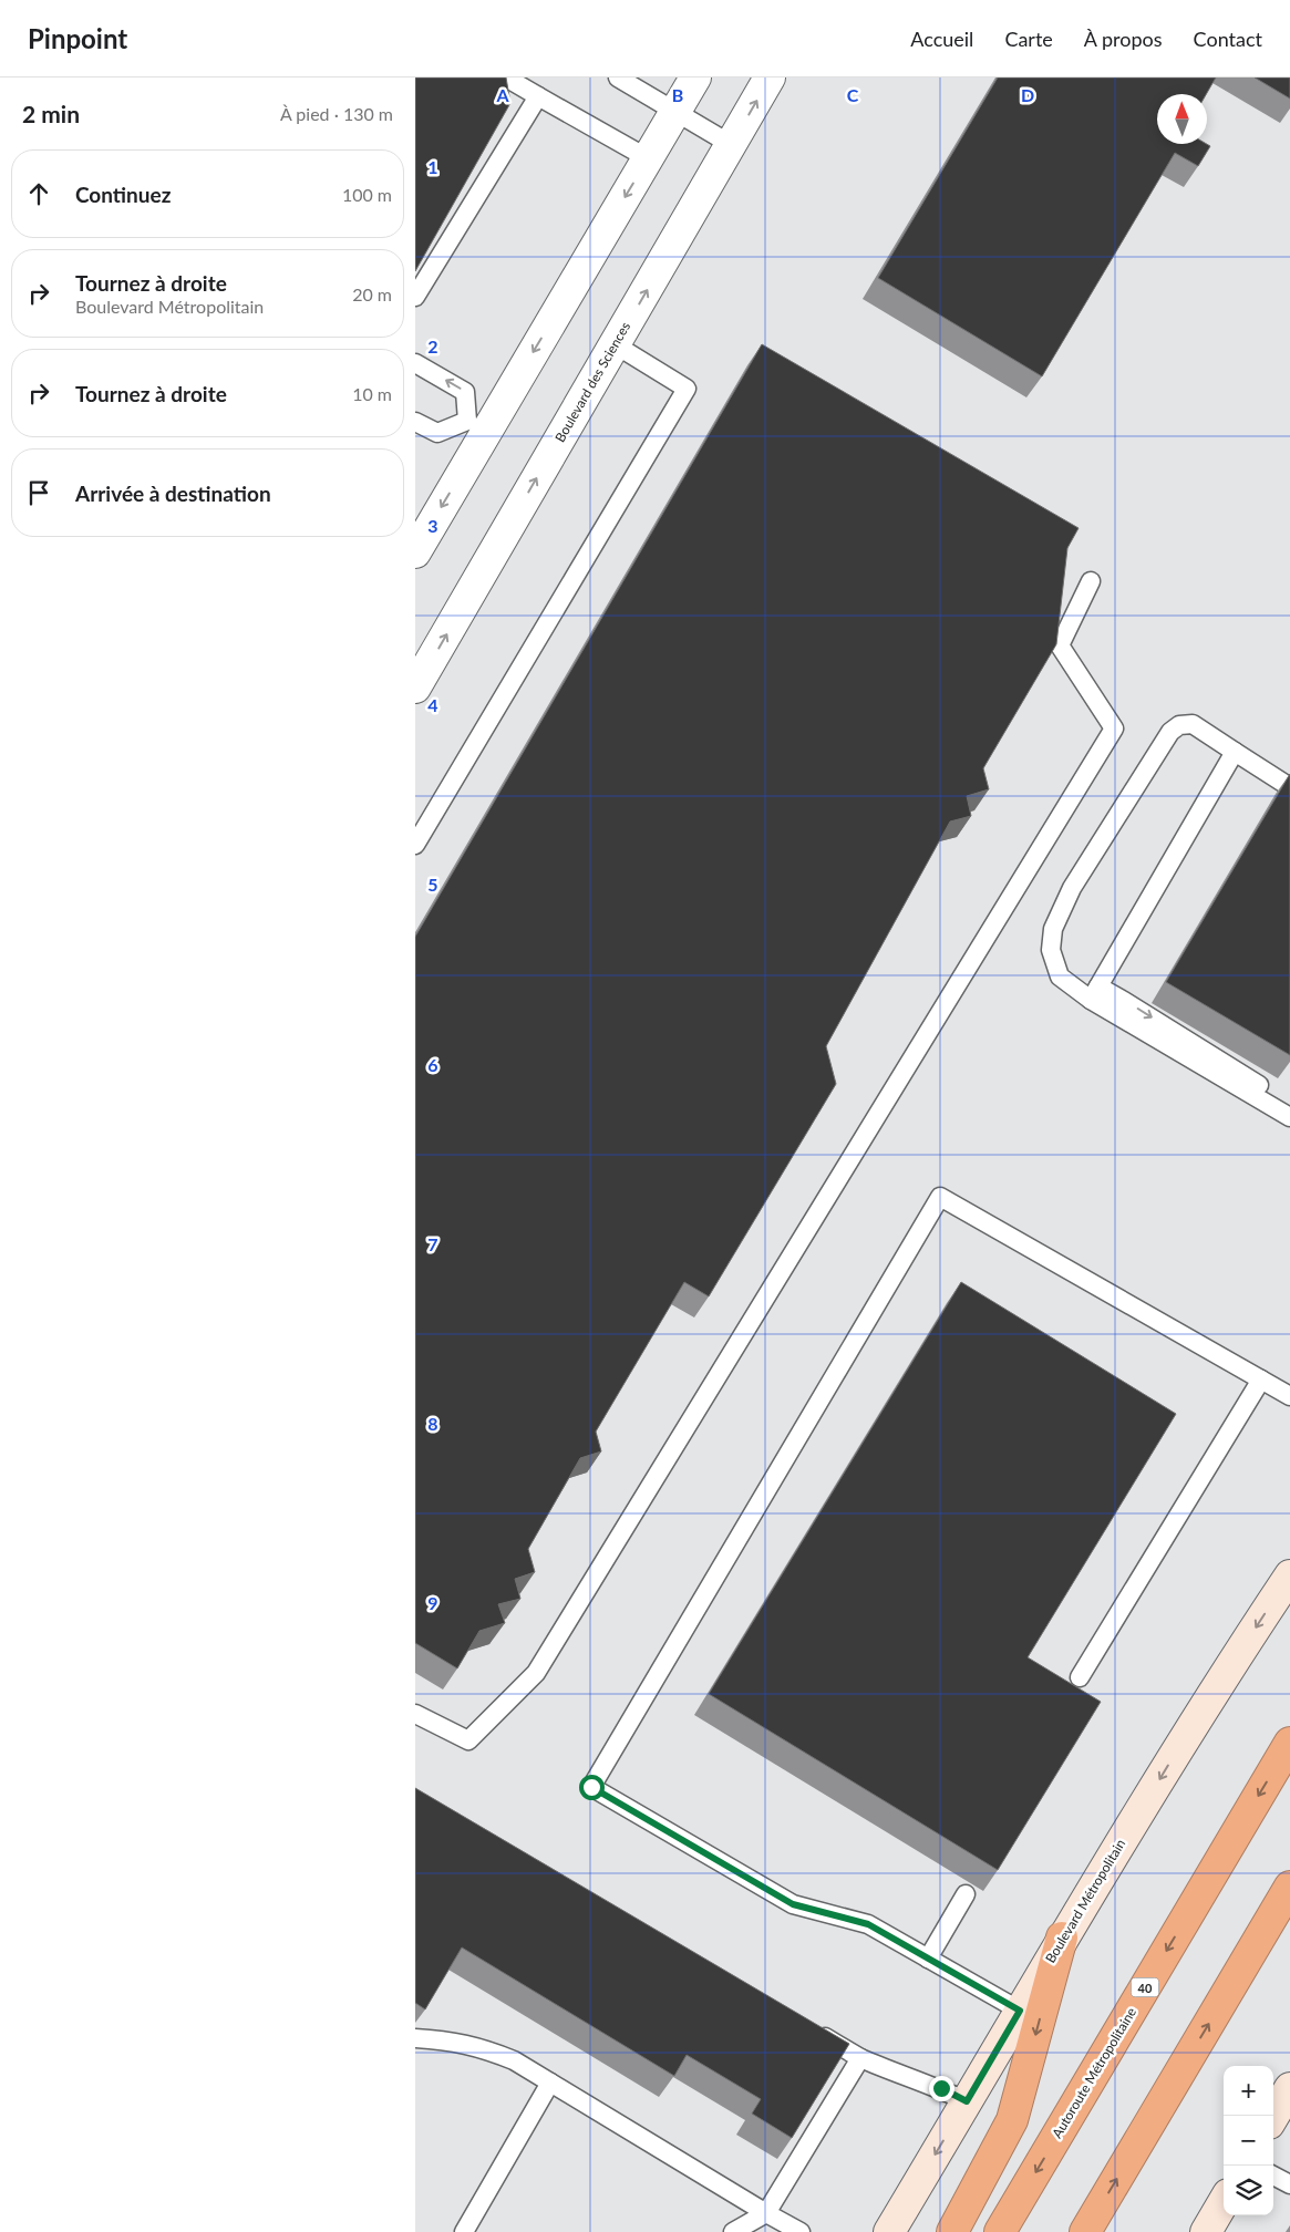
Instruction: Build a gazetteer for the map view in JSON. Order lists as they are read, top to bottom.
{
  "streets": {
    "highway": ["40", "Autoroute Métropolitaine"],
    "main road": ["Boulevard Métropolitain"],
    "street": ["Boulevard des Sciences"]
  },
  "one_way": ["Boulevard Métropolitain"],
  "north": "top",
  "page": {
    "header": "Pinpoint",
    "nav": [
      "Accueil",
      "Carte",
      "À propos",
      "Contact"
    ],
    "heading": ["2 min", "À pied · 130 m"],
    "list": [
      ["Continuez", "100 m"],
      ["Tournez à droite", "Boulevard Métropolitain", "20 m"],
      ["Tournez à droite", "10 m"],
      "Arrivée à destination"
    ],
    "map_buttons": ["+", "−"]
  },
  "grid": {
    "columns": [
      "A",
      "B",
      "C",
      "D"
    ],
    "rows": [
      "1",
      "2",
      "3",
      "4",
      "5",
      "6",
      "7",
      "8",
      "9"
    ]
  }
}
